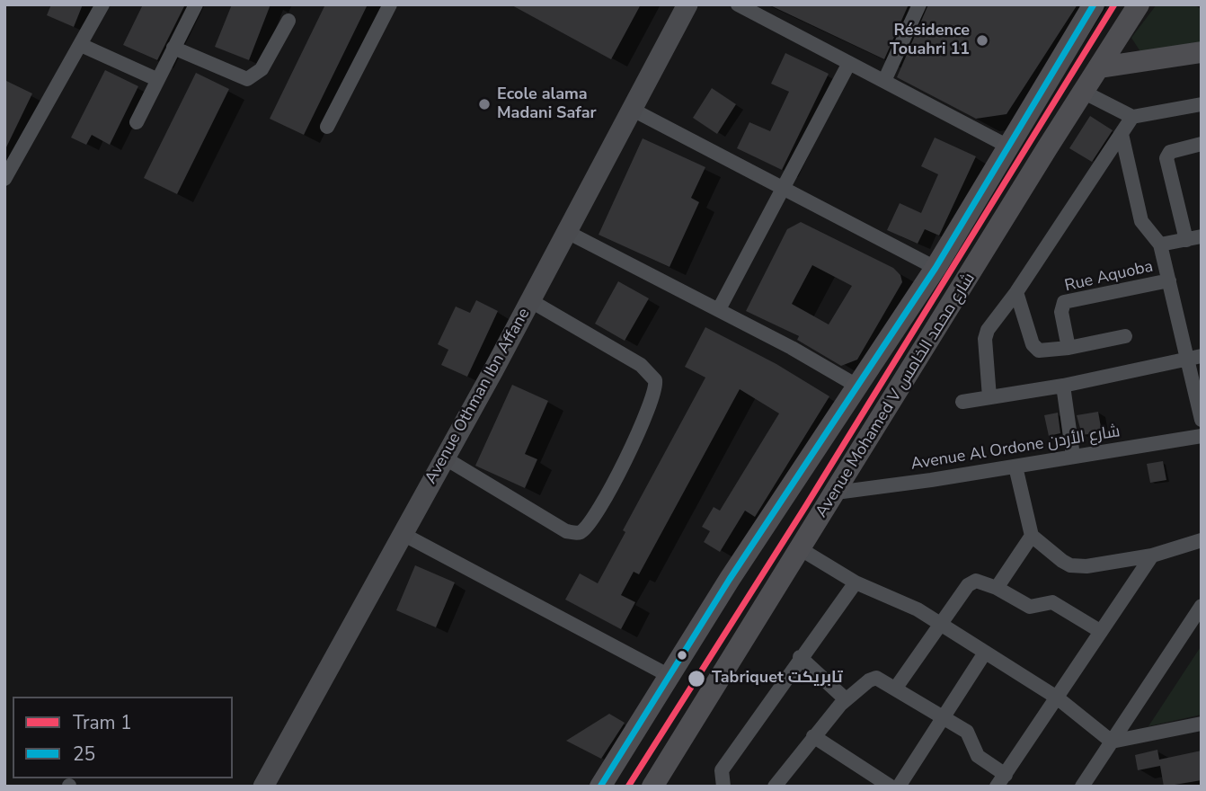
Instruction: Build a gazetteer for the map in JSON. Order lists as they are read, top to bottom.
{
  "streets": {
    "main road": ["Avenue Mohamed V شارع محمد الخامس"],
    "street": ["Rue Aquoba", "Avenue Othman Ibn Affane", "Avenue Al Ordone شارع الأردن"]
  },
  "crossings": [
    ["Avenue Mohamed V شارع محمد الخامس", "Avenue Al Ordone شارع الأردن"]
  ],
  "places": ["Résidence Touahri 11", "Ecole alama Madani Safar", "Tabriquet تابريكت"],
  "lines": ["tram line 1", "transit line 25"],
  "legend": ["Tram 1", "25"]
}
